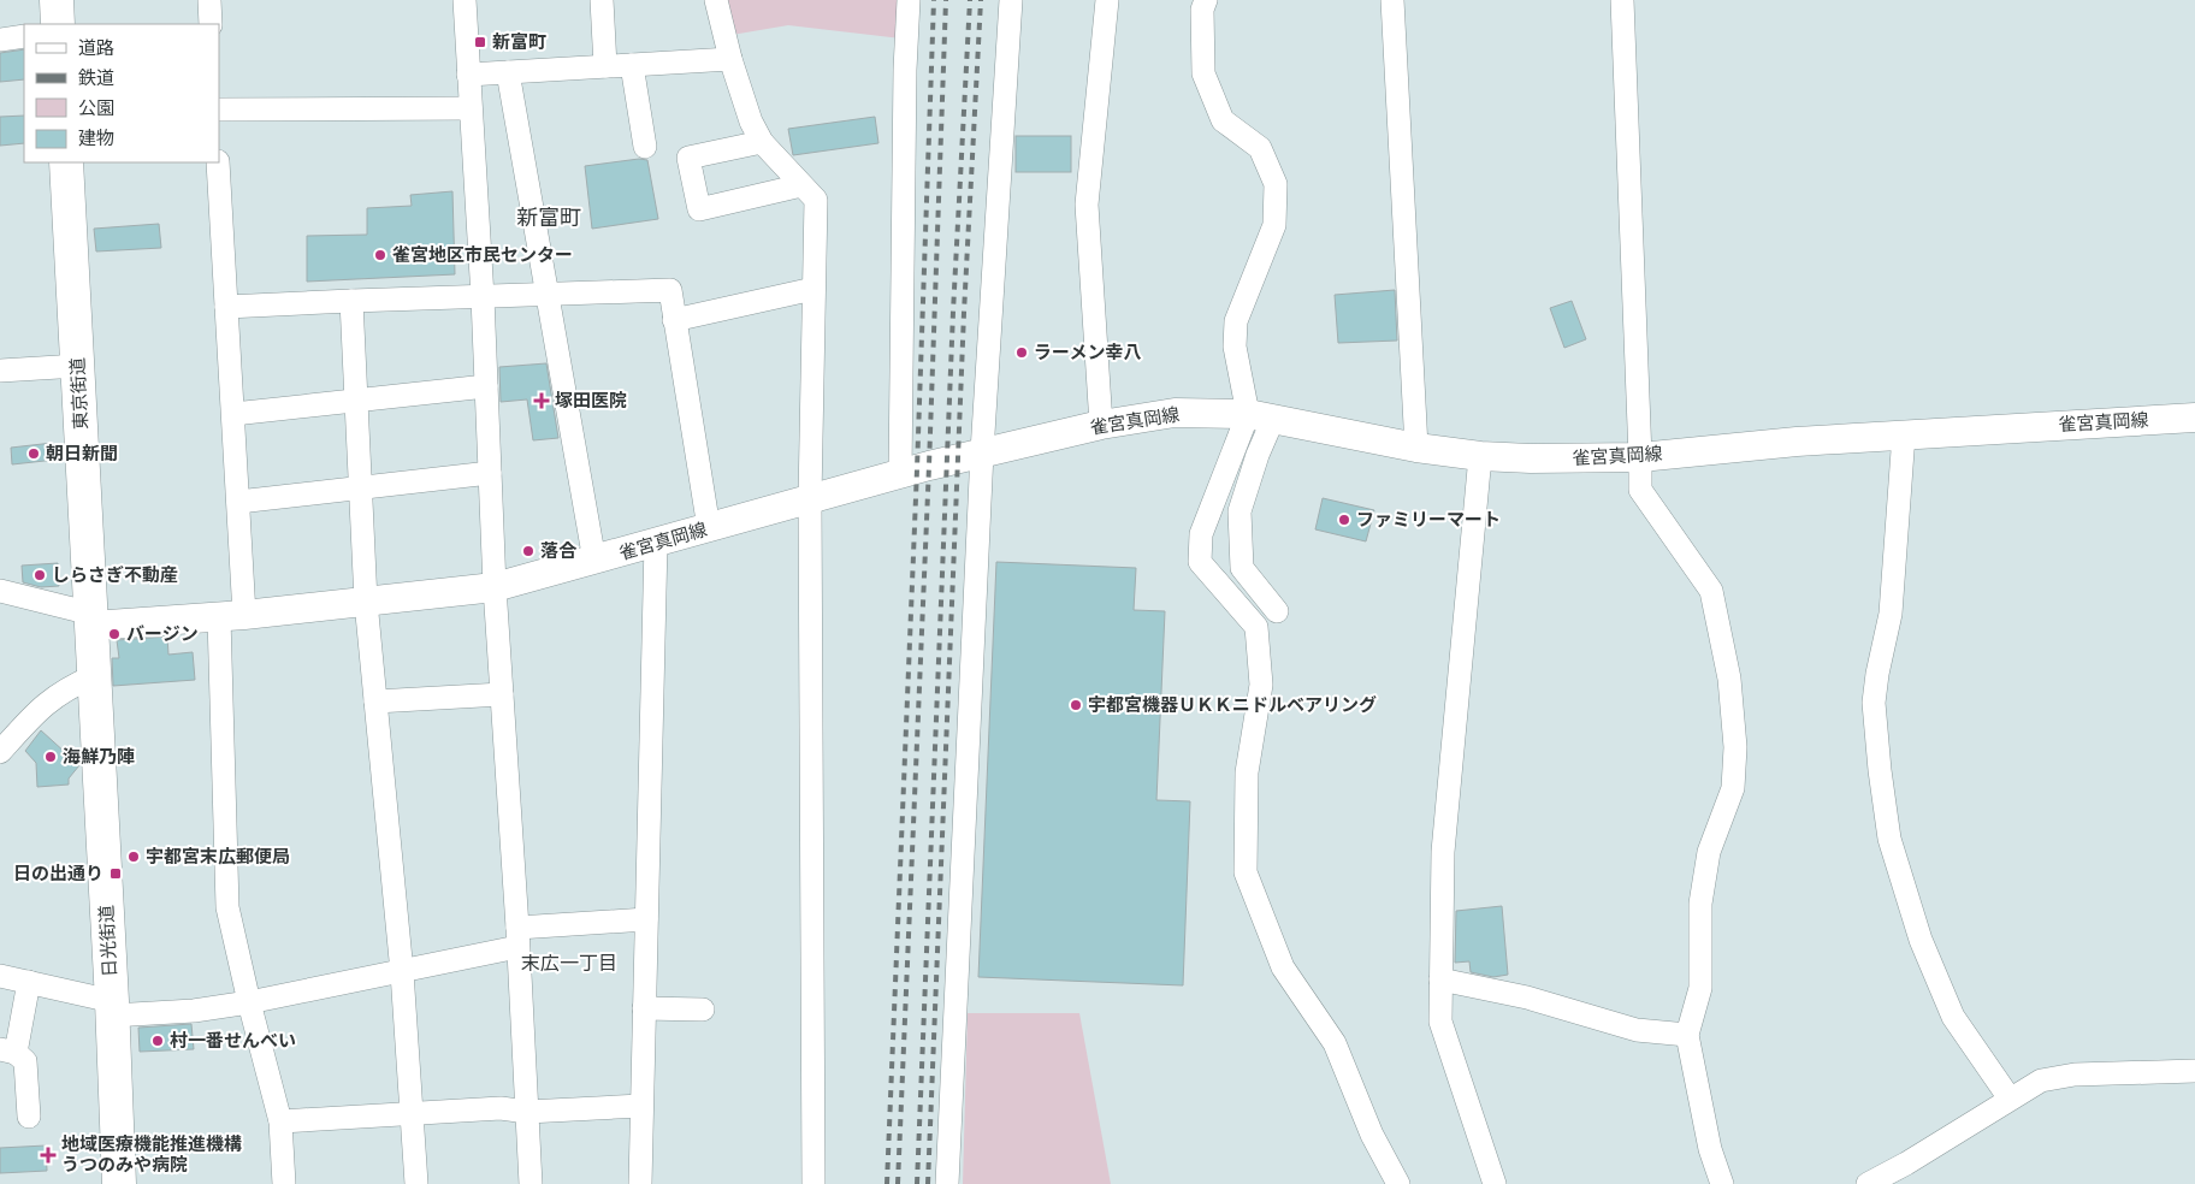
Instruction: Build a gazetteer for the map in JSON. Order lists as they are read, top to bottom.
{
  "streets": {
    "highway": ["東京街道", "日光街道"],
    "main road": ["雀宮真岡線"]
  },
  "crossings": [
    ["東京街道", "雀宮真岡線"],
    ["東京街道", "日光街道"],
    ["雀宮真岡線", "日光街道"]
  ],
  "districts": ["新富町", "末広一丁目"],
  "places": {
    "transit": ["新富町", "日の出通り"],
    "other": [
      "雀宮地区市民センター",
      "ラーメン幸八",
      "朝日新聞",
      "ファミリーマート",
      "落合",
      "しらさぎ不動産",
      "バージン",
      "宇都宮機器ＵＫＫニドルベアリング",
      "海鮮乃陣",
      "宇都宮末広郵便局",
      "村一番せんべい"
    ],
    "health": ["塚田医院", "地域医療機能推進機構 うつのみや病院"]
  },
  "legend": [
    "道路",
    "鉄道",
    "公園",
    "建物"
  ]
}
